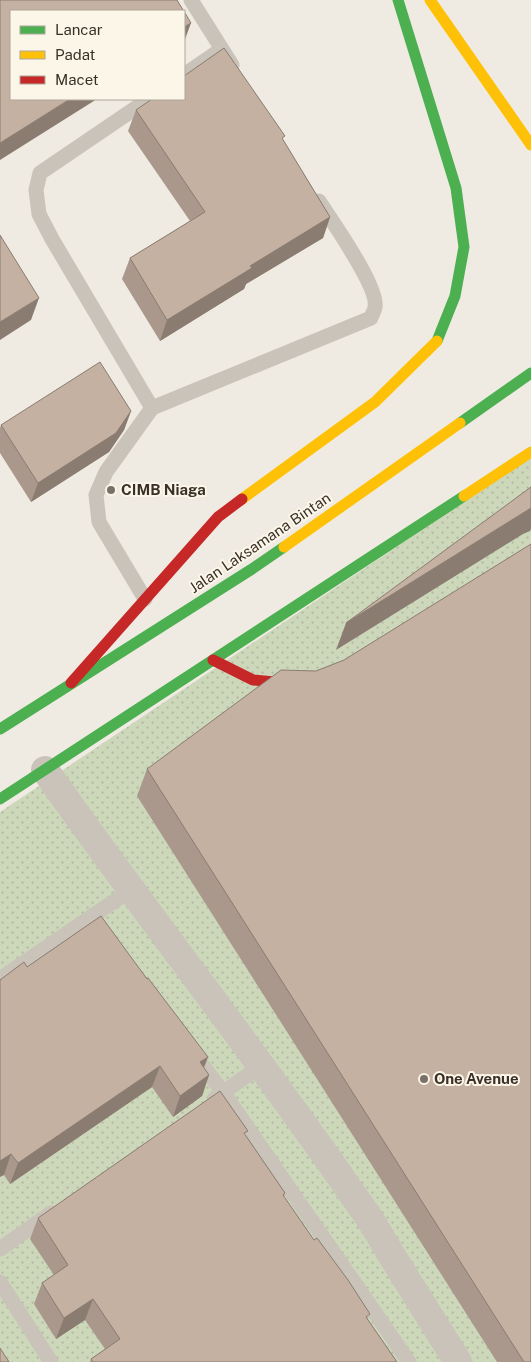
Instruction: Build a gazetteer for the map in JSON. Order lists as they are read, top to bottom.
{
  "streets": {
    "main road": ["Jalan Laksamana Bintan"]
  },
  "places": ["CIMB Niaga", "One Avenue"],
  "legend": ["Lancar", "Padat", "Macet"]
}
